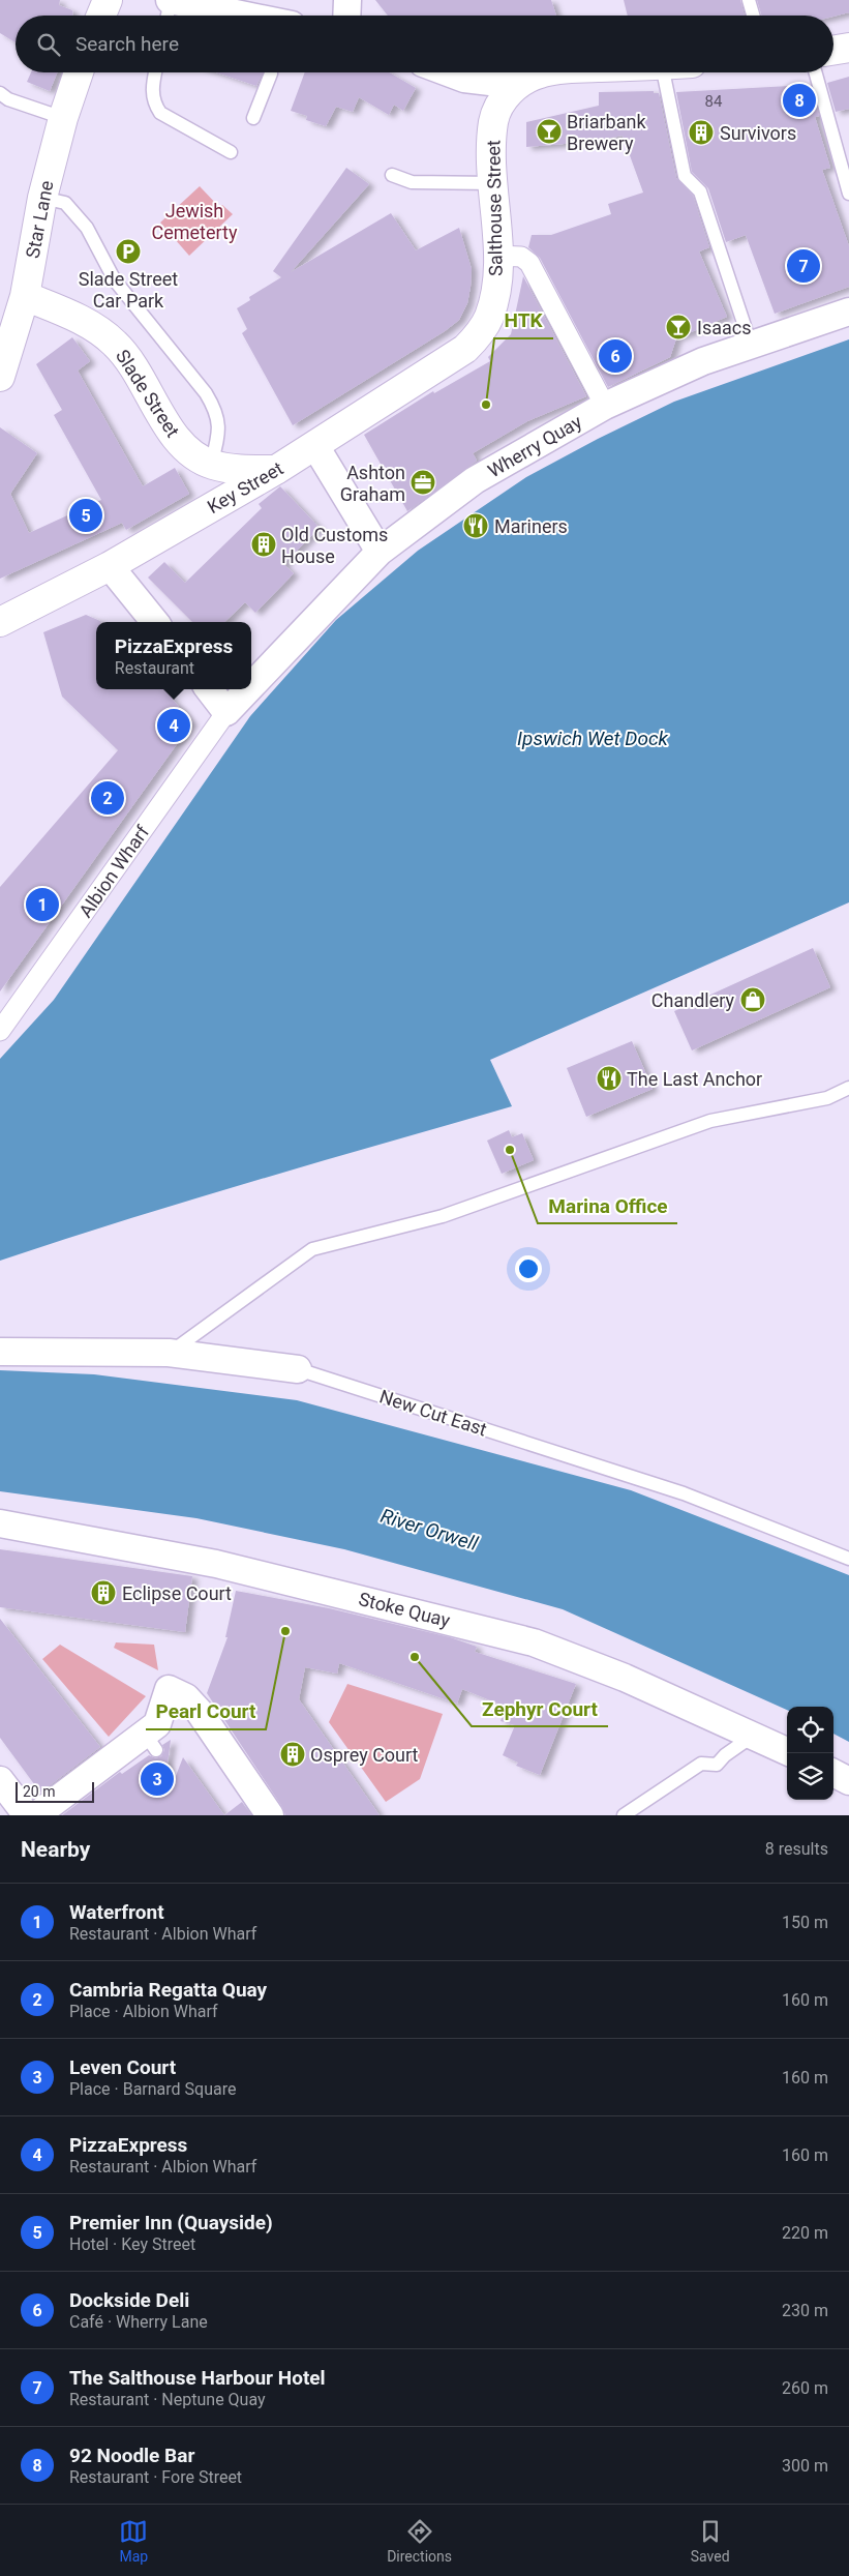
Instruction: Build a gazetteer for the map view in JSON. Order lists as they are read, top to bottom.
{
  "streets": {
    "main road": [
      "Salthouse Street",
      "Star Lane",
      "Slade Street",
      "Key Street"
    ],
    "street": [
      "Wherry Quay",
      "Albion Wharf",
      "New Cut East",
      "Stoke Quay"
    ]
  },
  "crossings": [
    ["Salthouse Street", "Key Street"],
    ["Star Lane", "Slade Street"],
    ["Slade Street", "Key Street"],
    ["Wherry Quay", "Albion Wharf"]
  ],
  "water": ["Ipswich Wet Dock", "River Orwell"],
  "parks": ["Jewish Cemeterty"],
  "places": {
    "bar": ["Briarbank Brewery", "Isaacs"],
    "building": [
      "Survivors",
      "Old Customs House",
      "Eclipse Court",
      "Osprey Court"
    ],
    "parking": ["Slade Street Car Park"],
    "other": [
      "HTK",
      "Marina Office",
      "Pearl Court",
      "Zephyr Court"
    ],
    "office": ["Ashton Graham"],
    "restaurant": ["Mariners", "The Last Anchor"],
    "shop": ["Chandlery"]
  },
  "house_numbers": ["84"],
  "scale_bar": "20 m",
  "page": {
    "search": "Search here",
    "pins": [
      "8",
      "7",
      "6",
      "5",
      "4",
      "2",
      "1",
      "3"
    ],
    "popup": ["PizzaExpress", "Restaurant"],
    "scale": "20 m",
    "heading": ["Nearby", "8 results"],
    "list": [
      {
        "mark": "1",
        "name": "Waterfront",
        "note": "Restaurant · Albion Wharf",
        "value": "150 m"
      },
      {
        "mark": "2",
        "name": "Cambria Regatta Quay",
        "note": "Place · Albion Wharf",
        "value": "160 m"
      },
      {
        "mark": "3",
        "name": "Leven Court",
        "note": "Place · Barnard Square",
        "value": "160 m"
      },
      {
        "mark": "4",
        "name": "PizzaExpress",
        "note": "Restaurant · Albion Wharf",
        "value": "160 m"
      },
      {
        "mark": "5",
        "name": "Premier Inn (Quayside)",
        "note": "Hotel · Key Street",
        "value": "220 m"
      },
      {
        "mark": "6",
        "name": "Dockside Deli",
        "note": "Café · Wherry Lane",
        "value": "230 m"
      },
      {
        "mark": "7",
        "name": "The Salthouse Harbour Hotel",
        "note": "Restaurant · Neptune Quay",
        "value": "260 m"
      },
      {
        "mark": "8",
        "name": "92 Noodle Bar",
        "note": "Restaurant · Fore Street",
        "value": "300 m"
      }
    ],
    "nav": ["Map", "Directions", "Saved"]
  }
}
